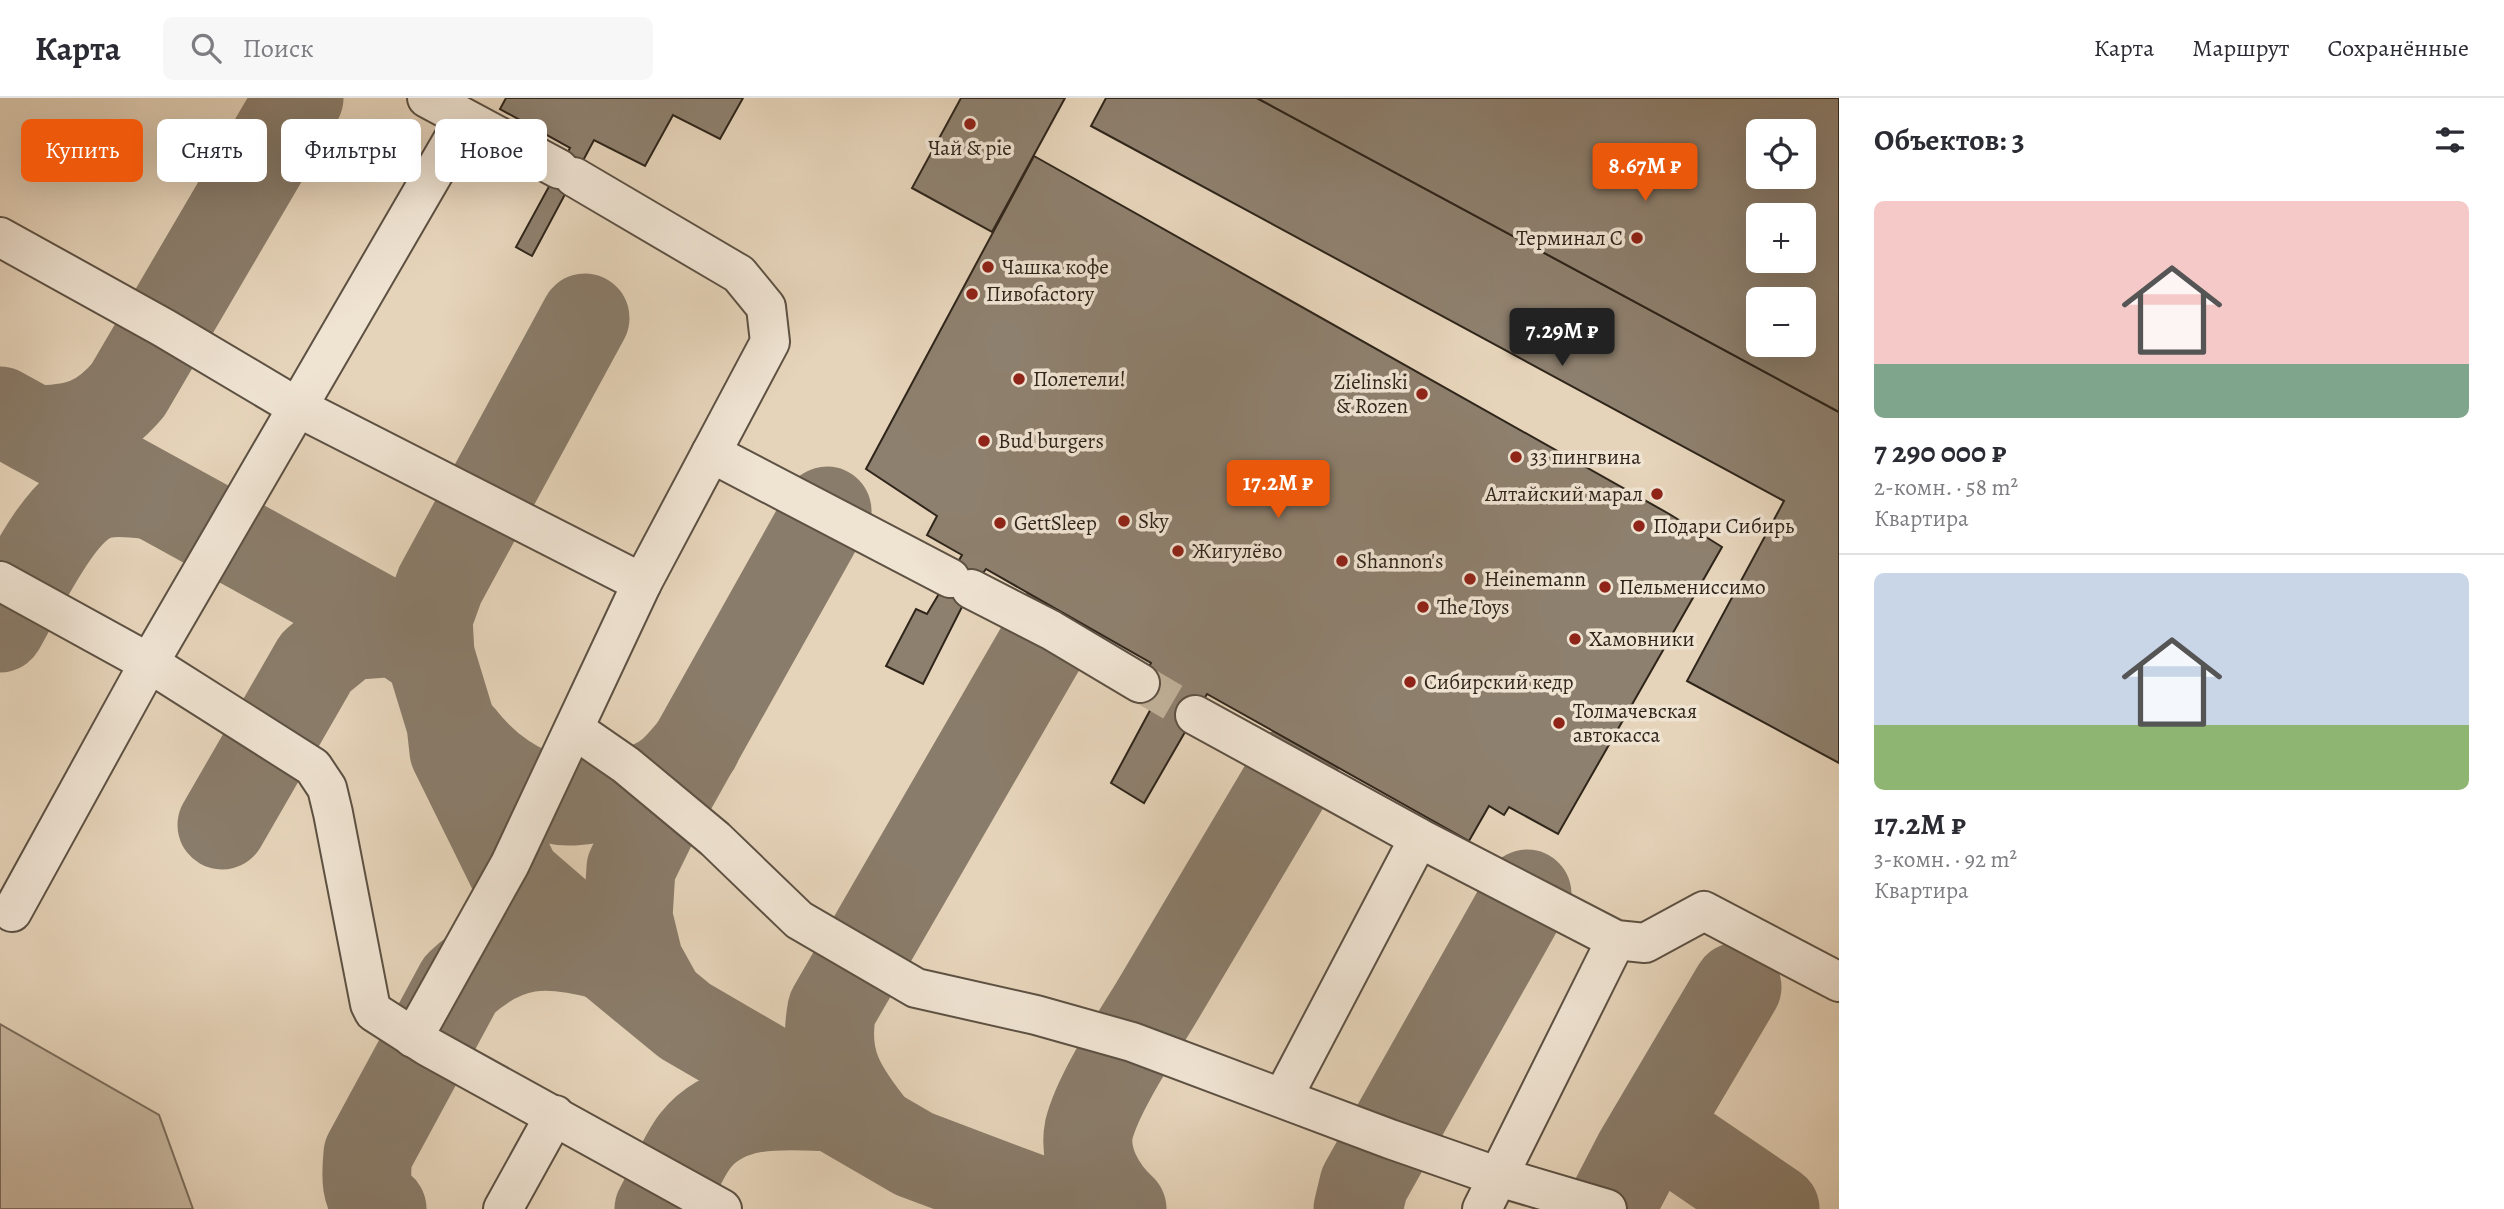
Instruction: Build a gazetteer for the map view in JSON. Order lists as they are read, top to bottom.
{
  "places": [
    "Чай & pie",
    "Терминал С",
    "Чашка кофе",
    "Пивоfactory",
    "Полетели!",
    "Zielinski & Rozen",
    "Bud burgers",
    "33 пингвина",
    "Алтайский марал",
    "Sky",
    "GettSleep",
    "Подари Сибирь",
    "Жигулёво",
    "Shannon's",
    "Heinemann",
    "Пельмениссимо",
    "The Toys",
    "Хамовники",
    "Сибирский кедр",
    "Толмачевская автокасса"
  ],
  "page": {
    "header": "Карта",
    "search": "Поиск",
    "nav": ["Карта", "Маршрут", "Сохранённые"],
    "heading": "Объектов: 3",
    "map_buttons": ["+", "−"],
    "chip": [
      "Купить",
      "Снять",
      "Фильтры",
      "Новое"
    ],
    "price": ["8.67M ₽", "7.29M ₽", "17.2M ₽"],
    "list": [
      {
        "name": "7 290 000 ₽",
        "note": "2-комн. · 58 m² · Квартира"
      },
      {
        "name": "17.2M ₽",
        "note": "3-комн. · 92 m² · Квартира"
      }
    ]
  }
}
